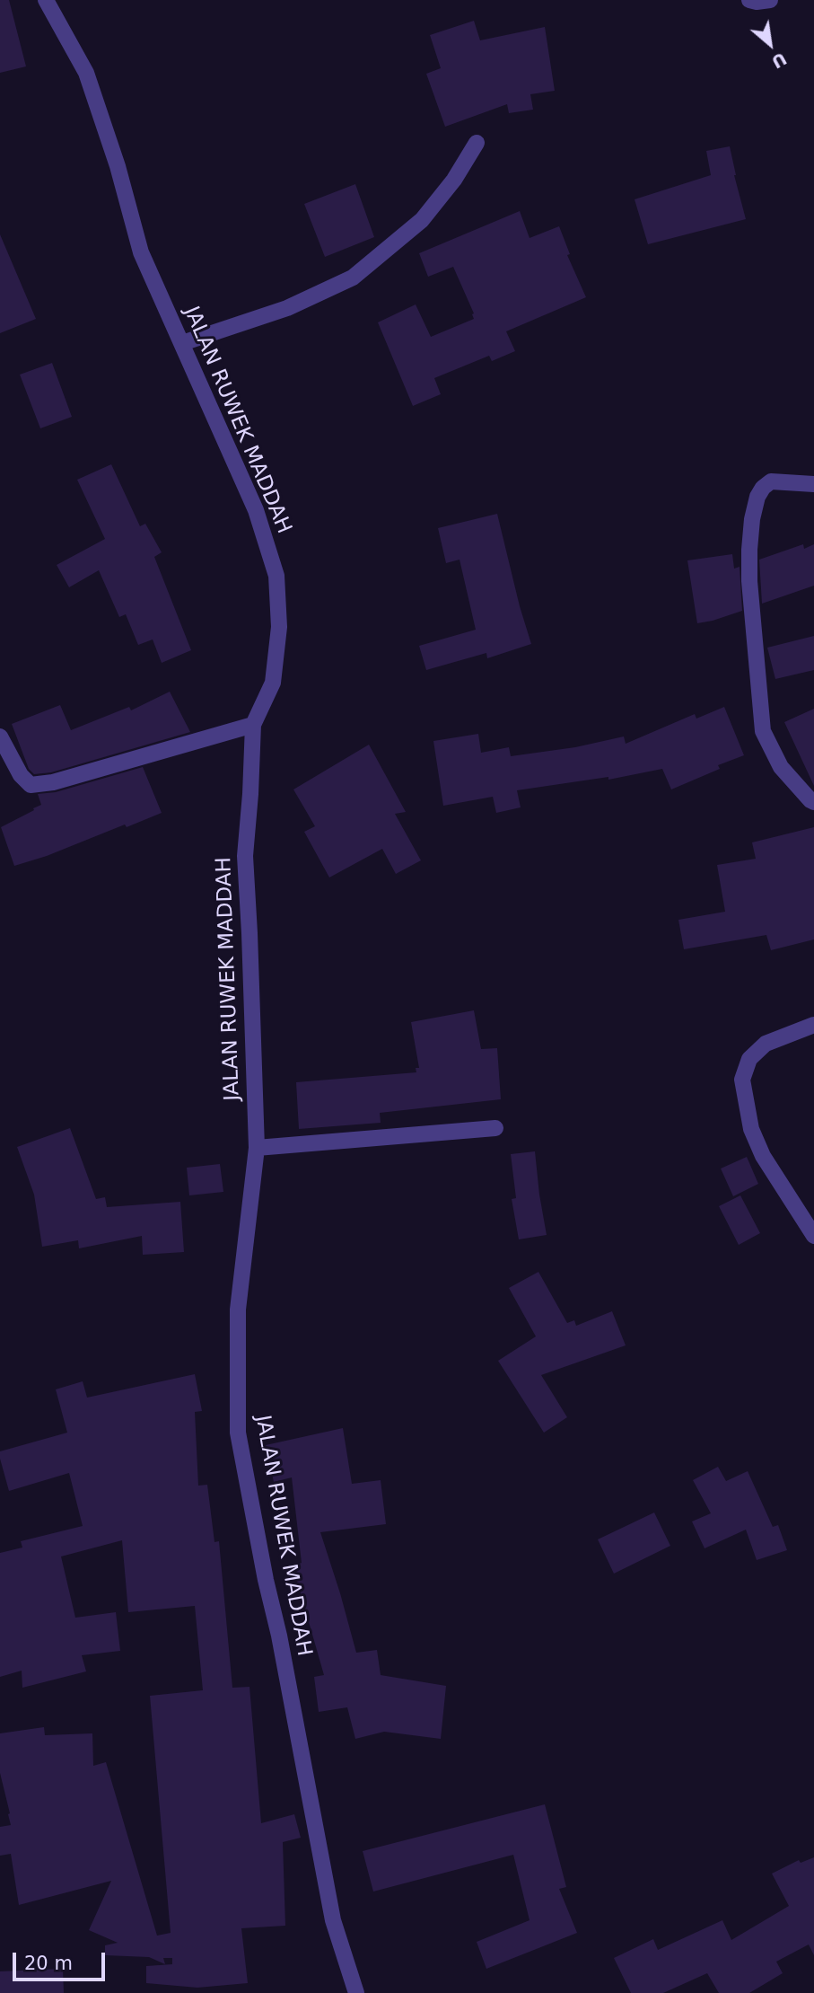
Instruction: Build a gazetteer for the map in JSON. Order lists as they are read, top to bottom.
{
  "streets": {
    "street": ["JALAN RUWEK MADDAH"]
  },
  "scale_bar": "20 m",
  "north": "bottom right"
}
